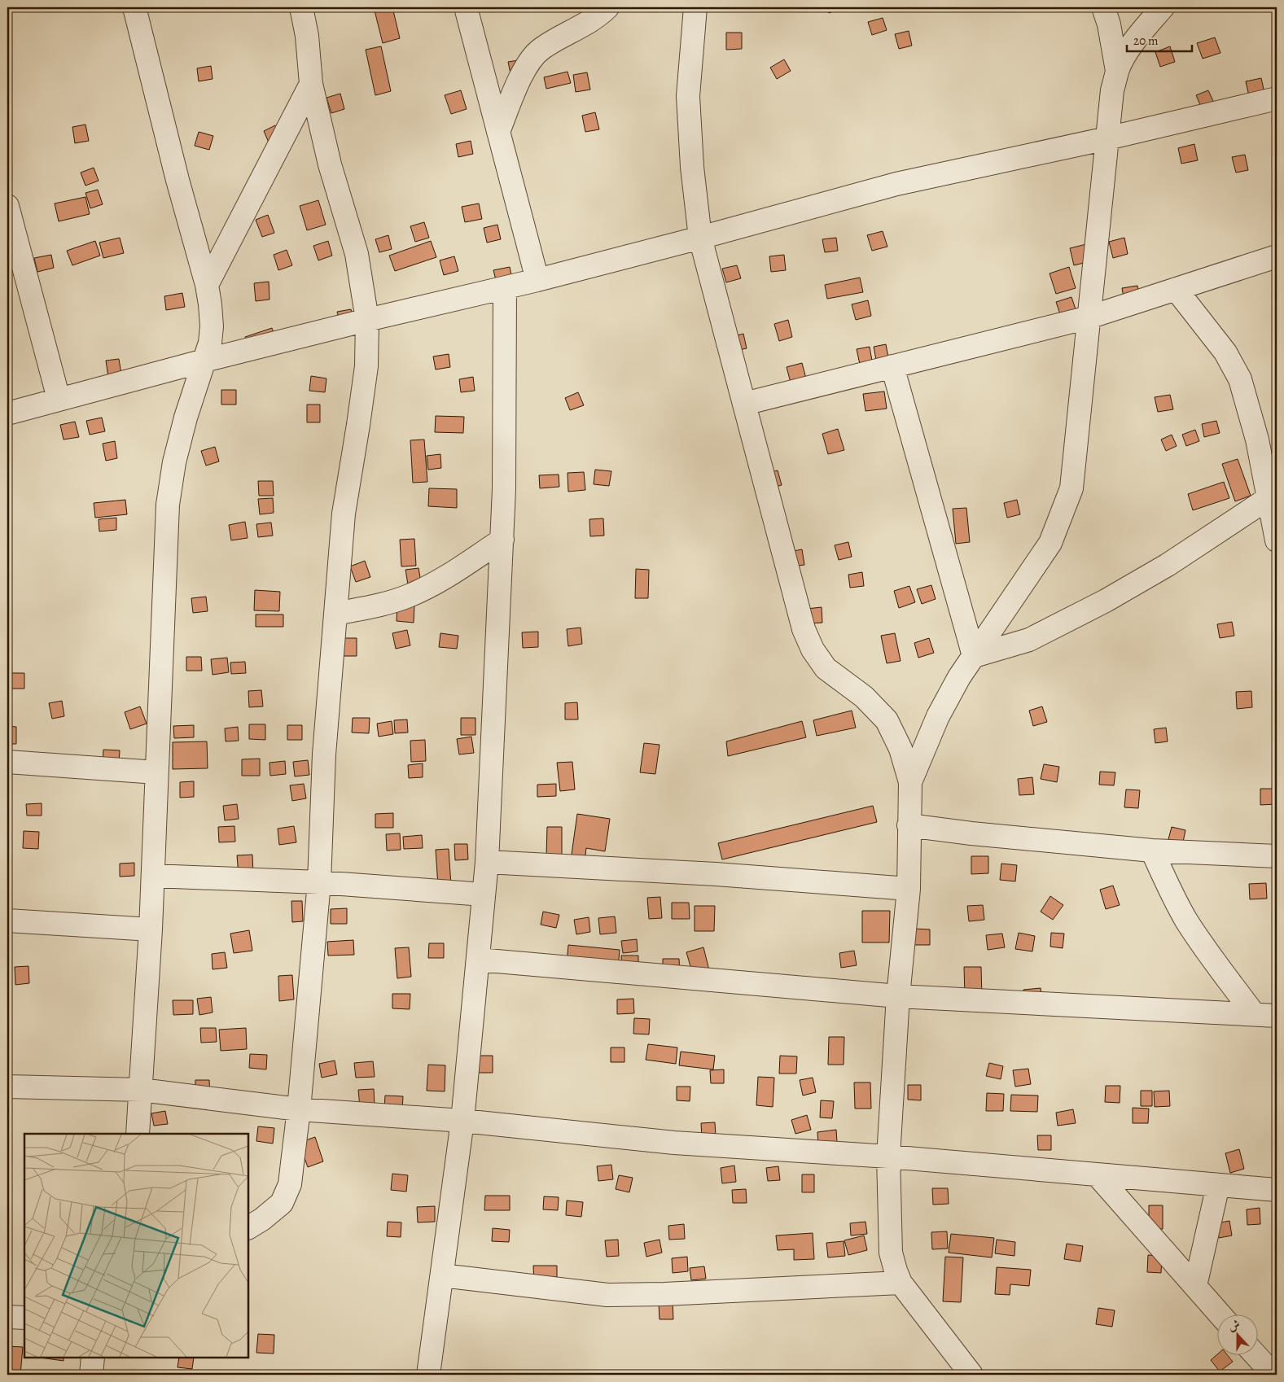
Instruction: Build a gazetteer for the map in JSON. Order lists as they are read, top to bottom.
{
  "scale_bar": "20 m",
  "north": "top"
}
